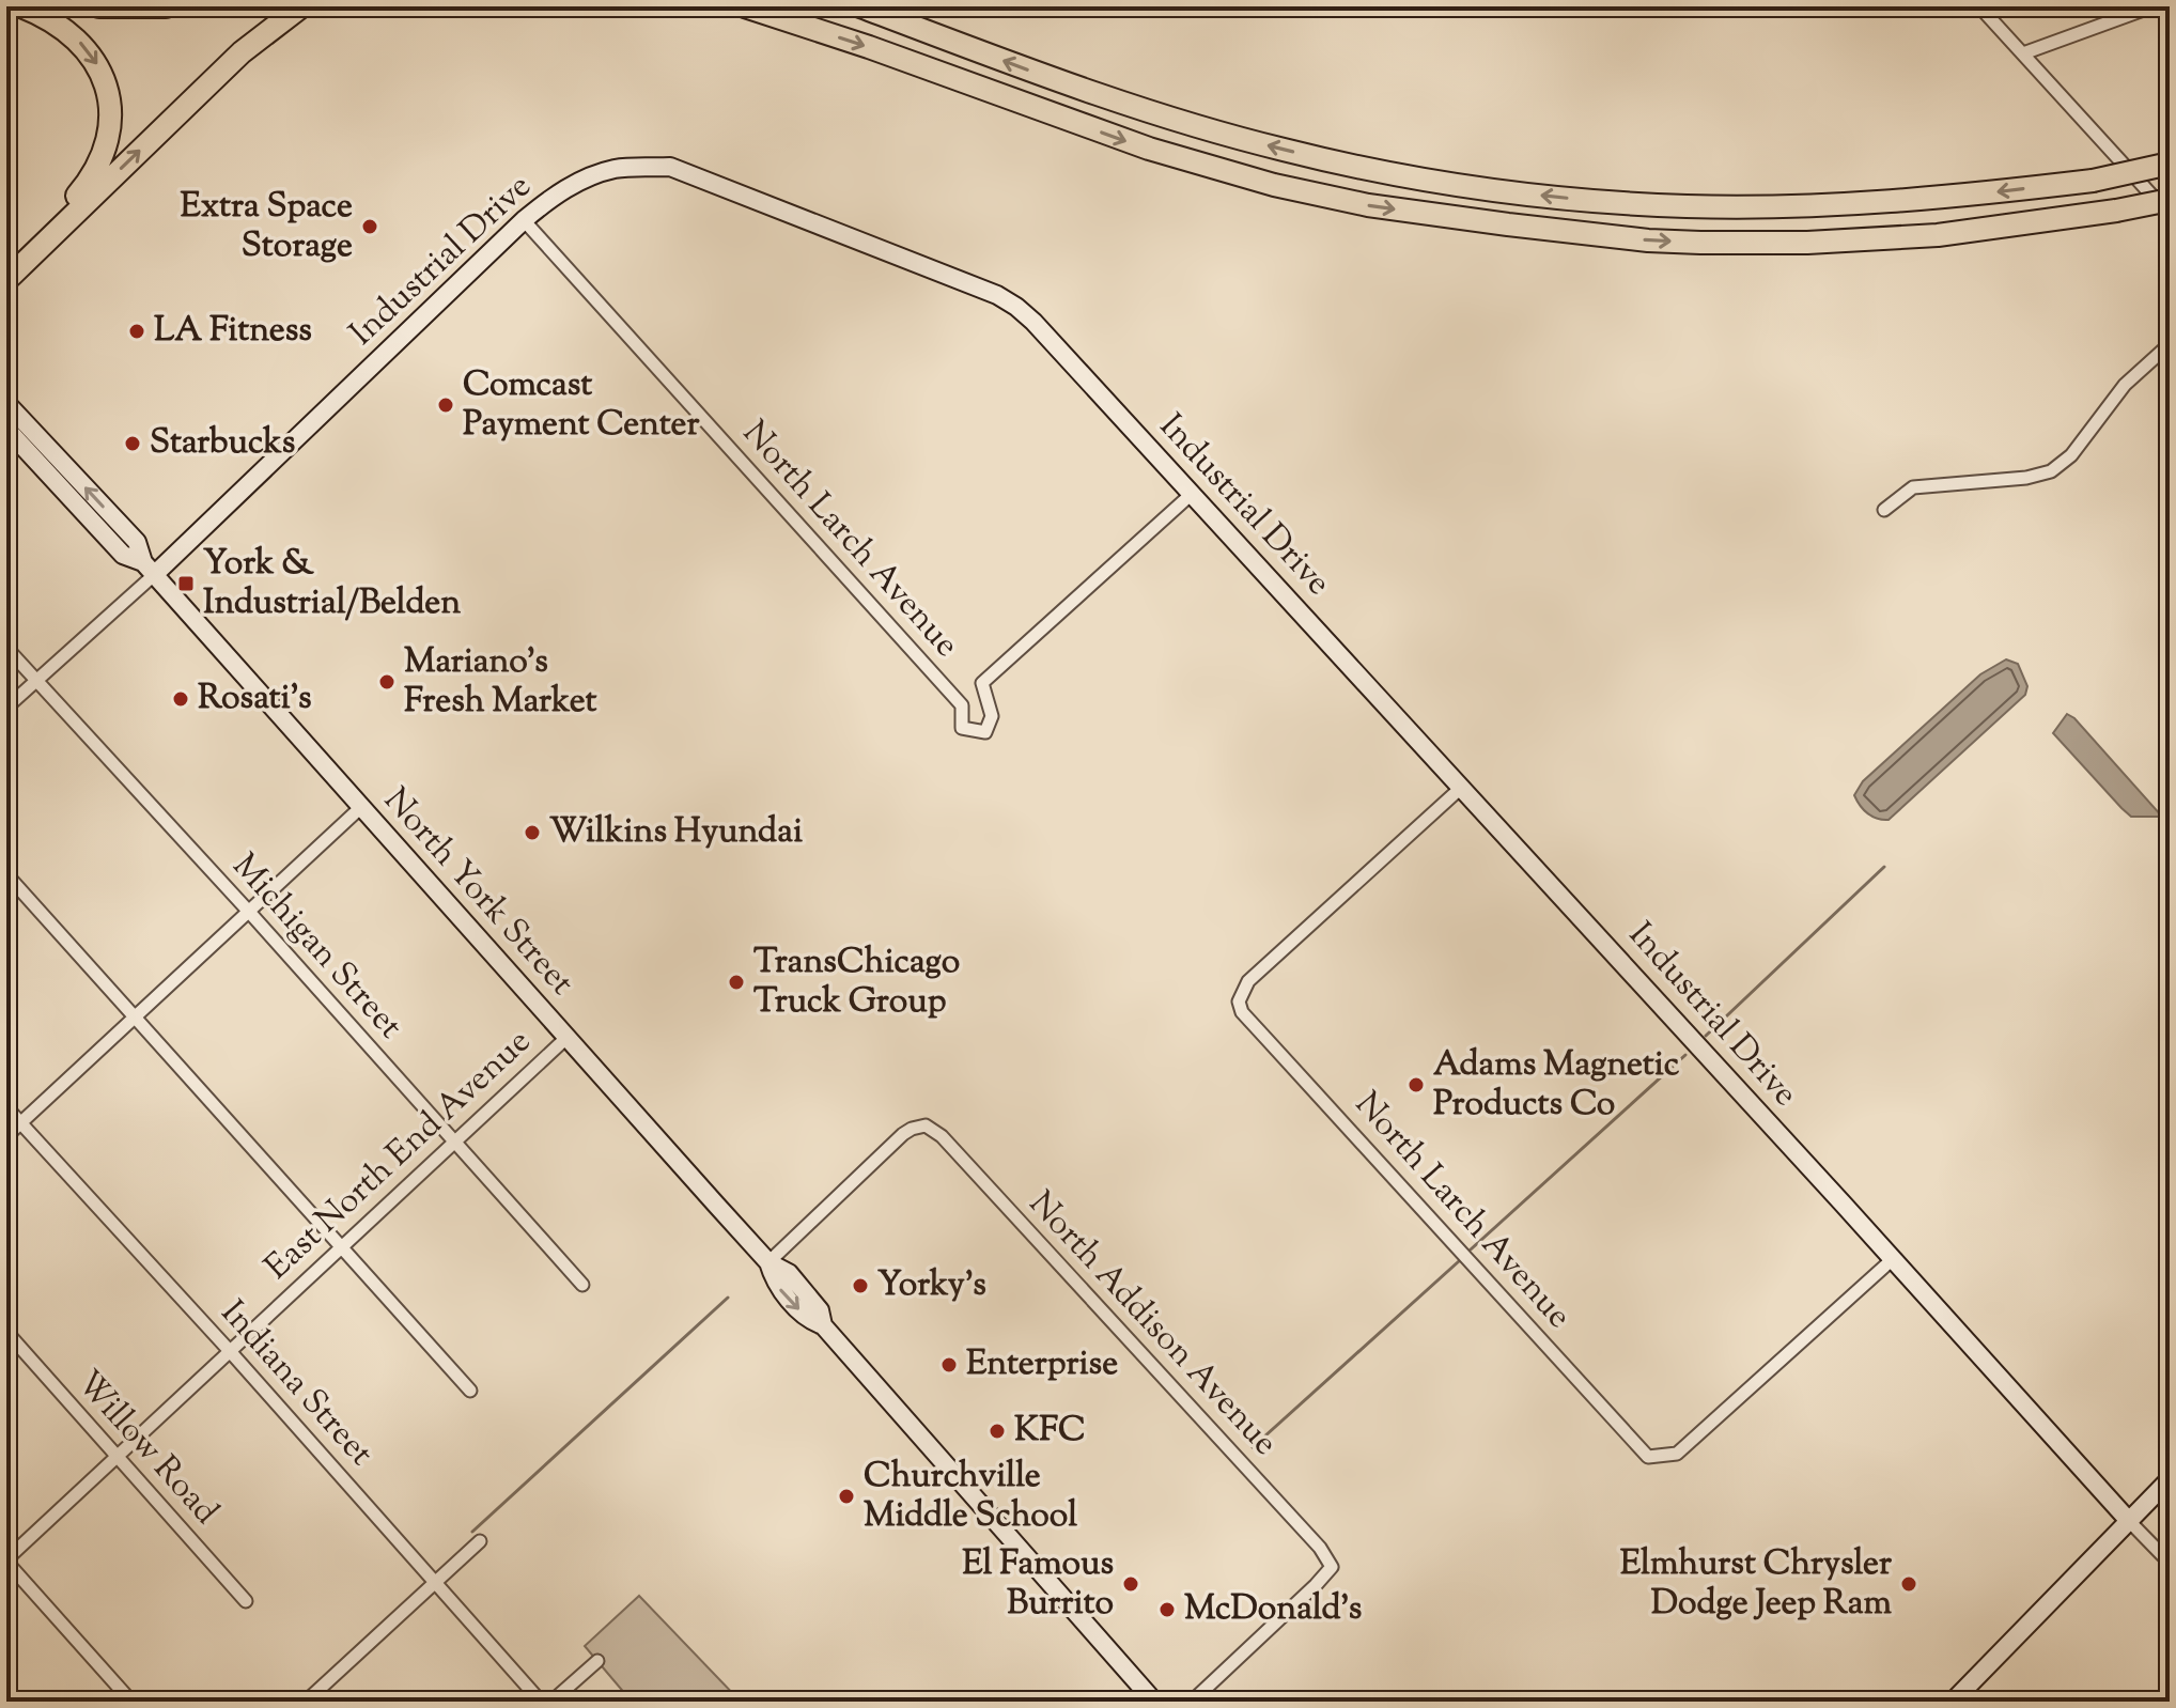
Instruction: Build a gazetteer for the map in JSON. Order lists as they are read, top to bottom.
{
  "streets": {
    "street": [
      "Industrial Drive",
      "North Larch Avenue",
      "North York Street",
      "Michigan Street",
      "East North End Avenue",
      "North Addison Avenue",
      "Indiana Street",
      "Willow Road"
    ]
  },
  "crossings": [
    ["Industrial Drive", "North Larch Avenue"],
    ["Industrial Drive", "North York Street"],
    ["North York Street", "East North End Avenue"],
    ["North York Street", "North Addison Avenue"],
    ["Michigan Street", "East North End Avenue"],
    ["East North End Avenue", "Indiana Street"],
    ["East North End Avenue", "Willow Road"]
  ],
  "places": {
    "other": [
      "Extra Space Storage",
      "LA Fitness",
      "Comcast Payment Center",
      "Starbucks",
      "Mariano's Fresh Market",
      "Rosati's",
      "Wilkins Hyundai",
      "TransChicago Truck Group",
      "Adams Magnetic Products Co",
      "Yorky's",
      "Enterprise",
      "KFC",
      "Churchville Middle School",
      "El Famous Burrito",
      "Elmhurst Chrysler Dodge Jeep Ram",
      "McDonald's"
    ],
    "transit": ["York & Industrial/Belden"]
  }
}
